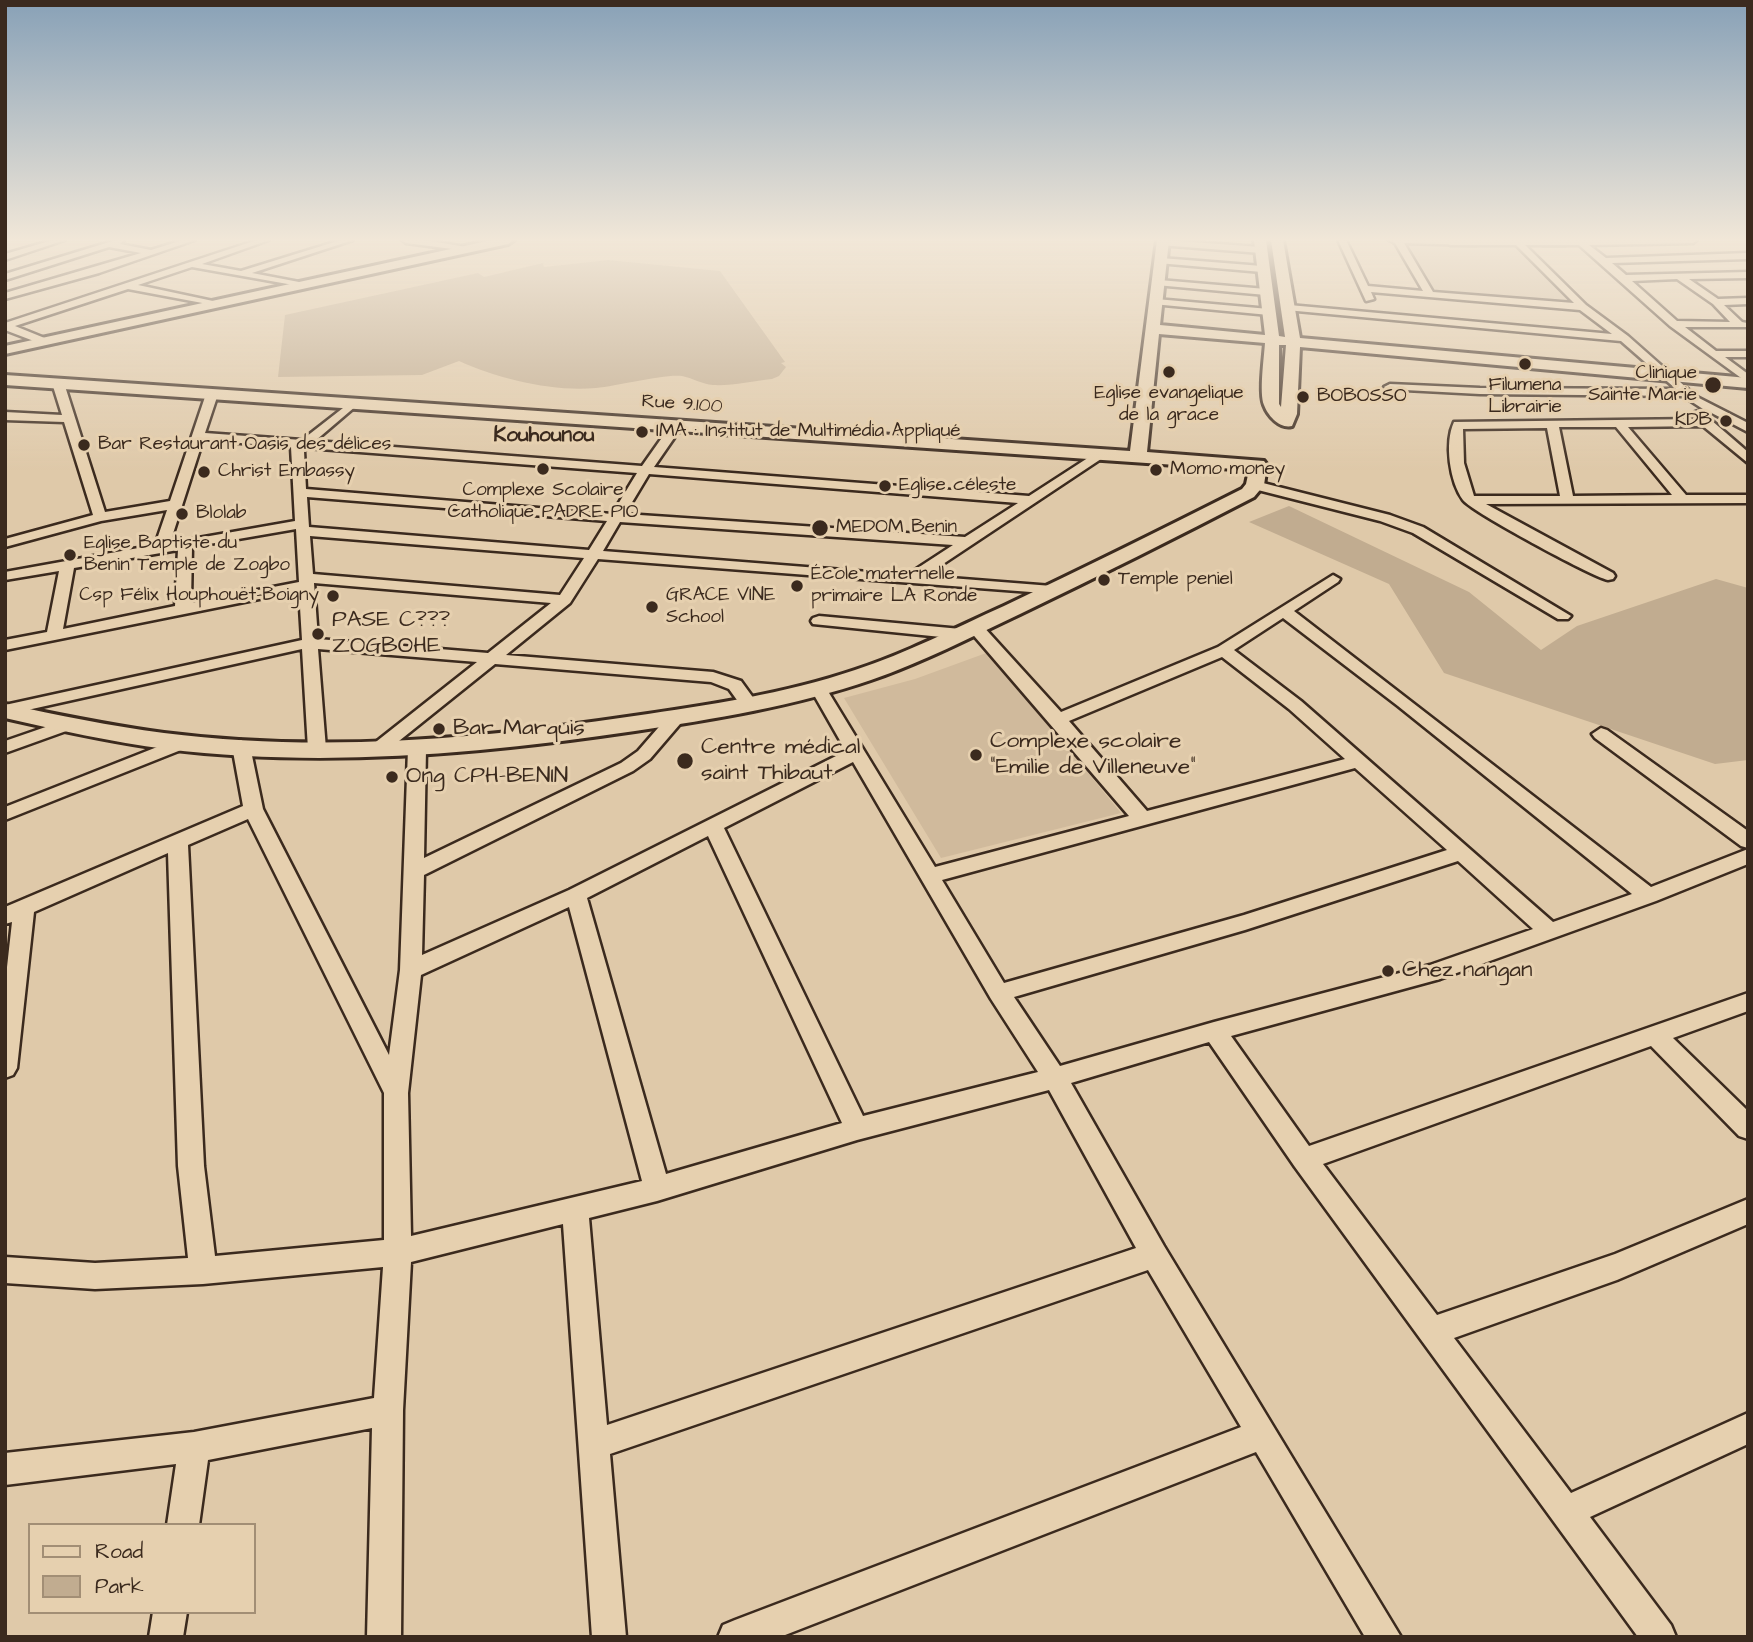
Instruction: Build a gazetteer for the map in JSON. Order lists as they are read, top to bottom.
{
  "streets": {
    "street": ["Rue 9.100"]
  },
  "districts": ["Kouhounou"],
  "places": [
    "Filumena Librairie",
    "Eglise evangelique de la grace",
    "Clinique Sainte Marie",
    "BOBOSSO",
    "KDB",
    "IMA : Institut de Multimédia Appliqué",
    "Bar Restaurant Oasis des délices",
    "Complexe Scolaire Catholique PADRE PIO",
    "Momo money",
    "Christ Embassy",
    "Eglise céleste",
    "Blolab",
    "MEDOM Benin",
    "Eglise Baptiste du Benin Temple de Zogbo",
    "Temple peniel",
    "École maternelle primaire LA Ronde",
    "Csp Félix Houphouët-Boigny",
    "GRACE VINE School",
    "PASE C??? ZOGBOHE",
    "Bar Marquis",
    "Complexe scolaire \"Emilie de Villeneuve\"",
    "Centre médical saint Thibaut",
    "Ong CPH-BENIN",
    "Chez nangan"
  ],
  "legend": ["Road", "Park"]
}
